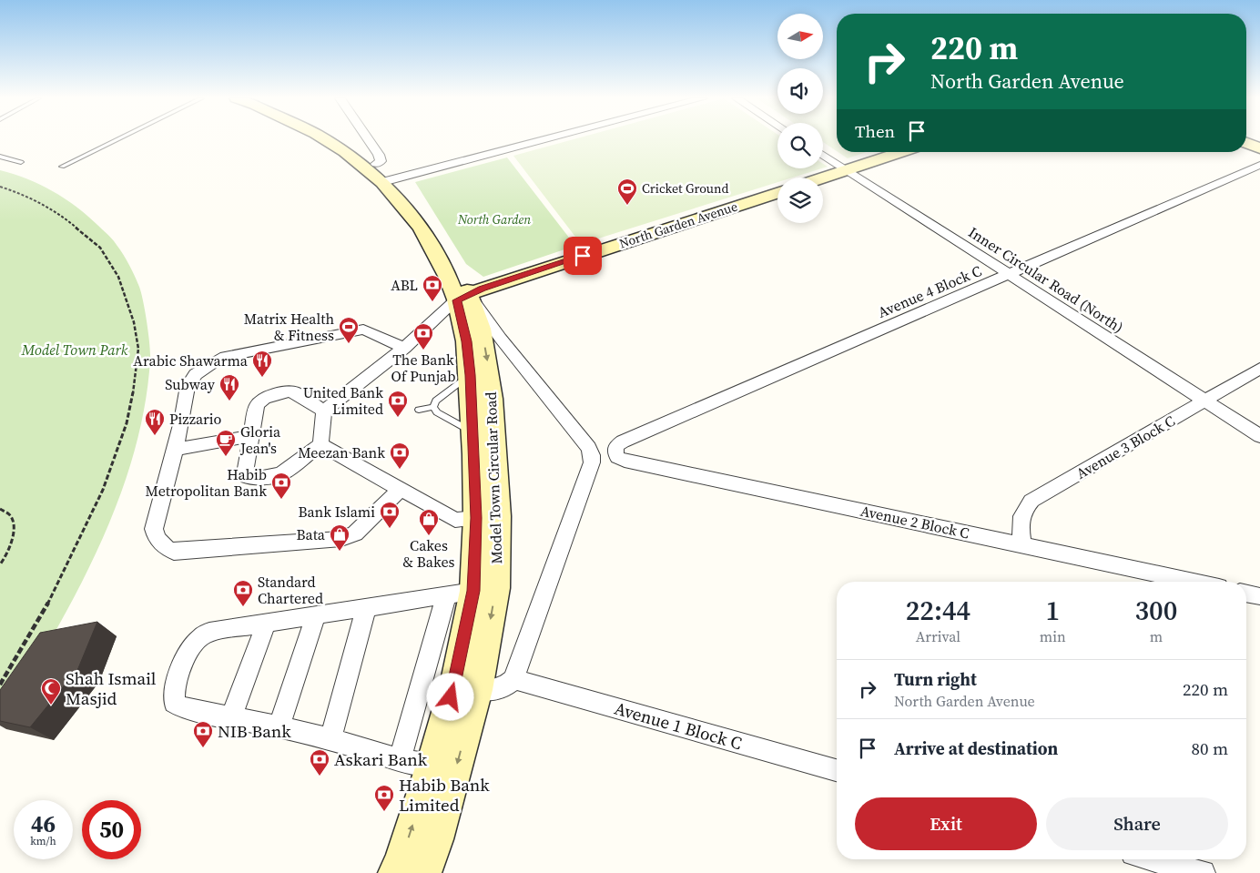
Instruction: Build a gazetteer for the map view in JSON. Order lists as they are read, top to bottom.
{
  "streets": {
    "main road": ["North Garden Avenue", "Model Town Circular Road"],
    "street": [
      "Inner Circular Road (North)",
      "Avenue 4 Block C",
      "Avenue 3 Block C",
      "Avenue 2 Block C",
      "Avenue 1 Block C"
    ]
  },
  "crossings": [
    ["North Garden Avenue", "Model Town Circular Road"],
    ["Inner Circular Road (North)", "Avenue 4 Block C"],
    ["Inner Circular Road (North)", "Avenue 3 Block C"],
    ["Avenue 4 Block C", "Avenue 2 Block C"],
    ["Avenue 3 Block C", "Avenue 2 Block C"]
  ],
  "parks": ["North Garden", "Model Town Park"],
  "places": {
    "sports": ["Cricket Ground", "Matrix Health & Fitness"],
    "bank": [
      "ABL",
      "The Bank Of Punjab",
      "United Bank Limited",
      "Meezan Bank",
      "Habib Metropolitan Bank",
      "Bank Islami",
      "Standard Chartered",
      "NIB Bank",
      "Askari Bank",
      "Habib Bank Limited"
    ],
    "restaurant": ["Arabic Shawarma", "Subway", "Pizzario"],
    "cafe": ["Gloria Jean's"],
    "shop": ["Cakes & Bakes", "Bata"],
    "mosque": ["Shah Ismail Masjid"]
  },
  "north": "right",
  "page": {
    "turn": ["220 m", "North Garden Avenue"],
    "then": "Then",
    "eta": [
      "22:44",
      "Arrival",
      "1",
      "min",
      "300",
      "m"
    ],
    "list": [
      {
        "name": "Turn right",
        "note": "North Garden Avenue",
        "value": "220 m"
      },
      {
        "name": "Arrive at destination",
        "value": "80 m"
      }
    ],
    "buttons": ["Exit", "Share"],
    "speed": "46 km/h",
    "limit": "50"
  }
}
